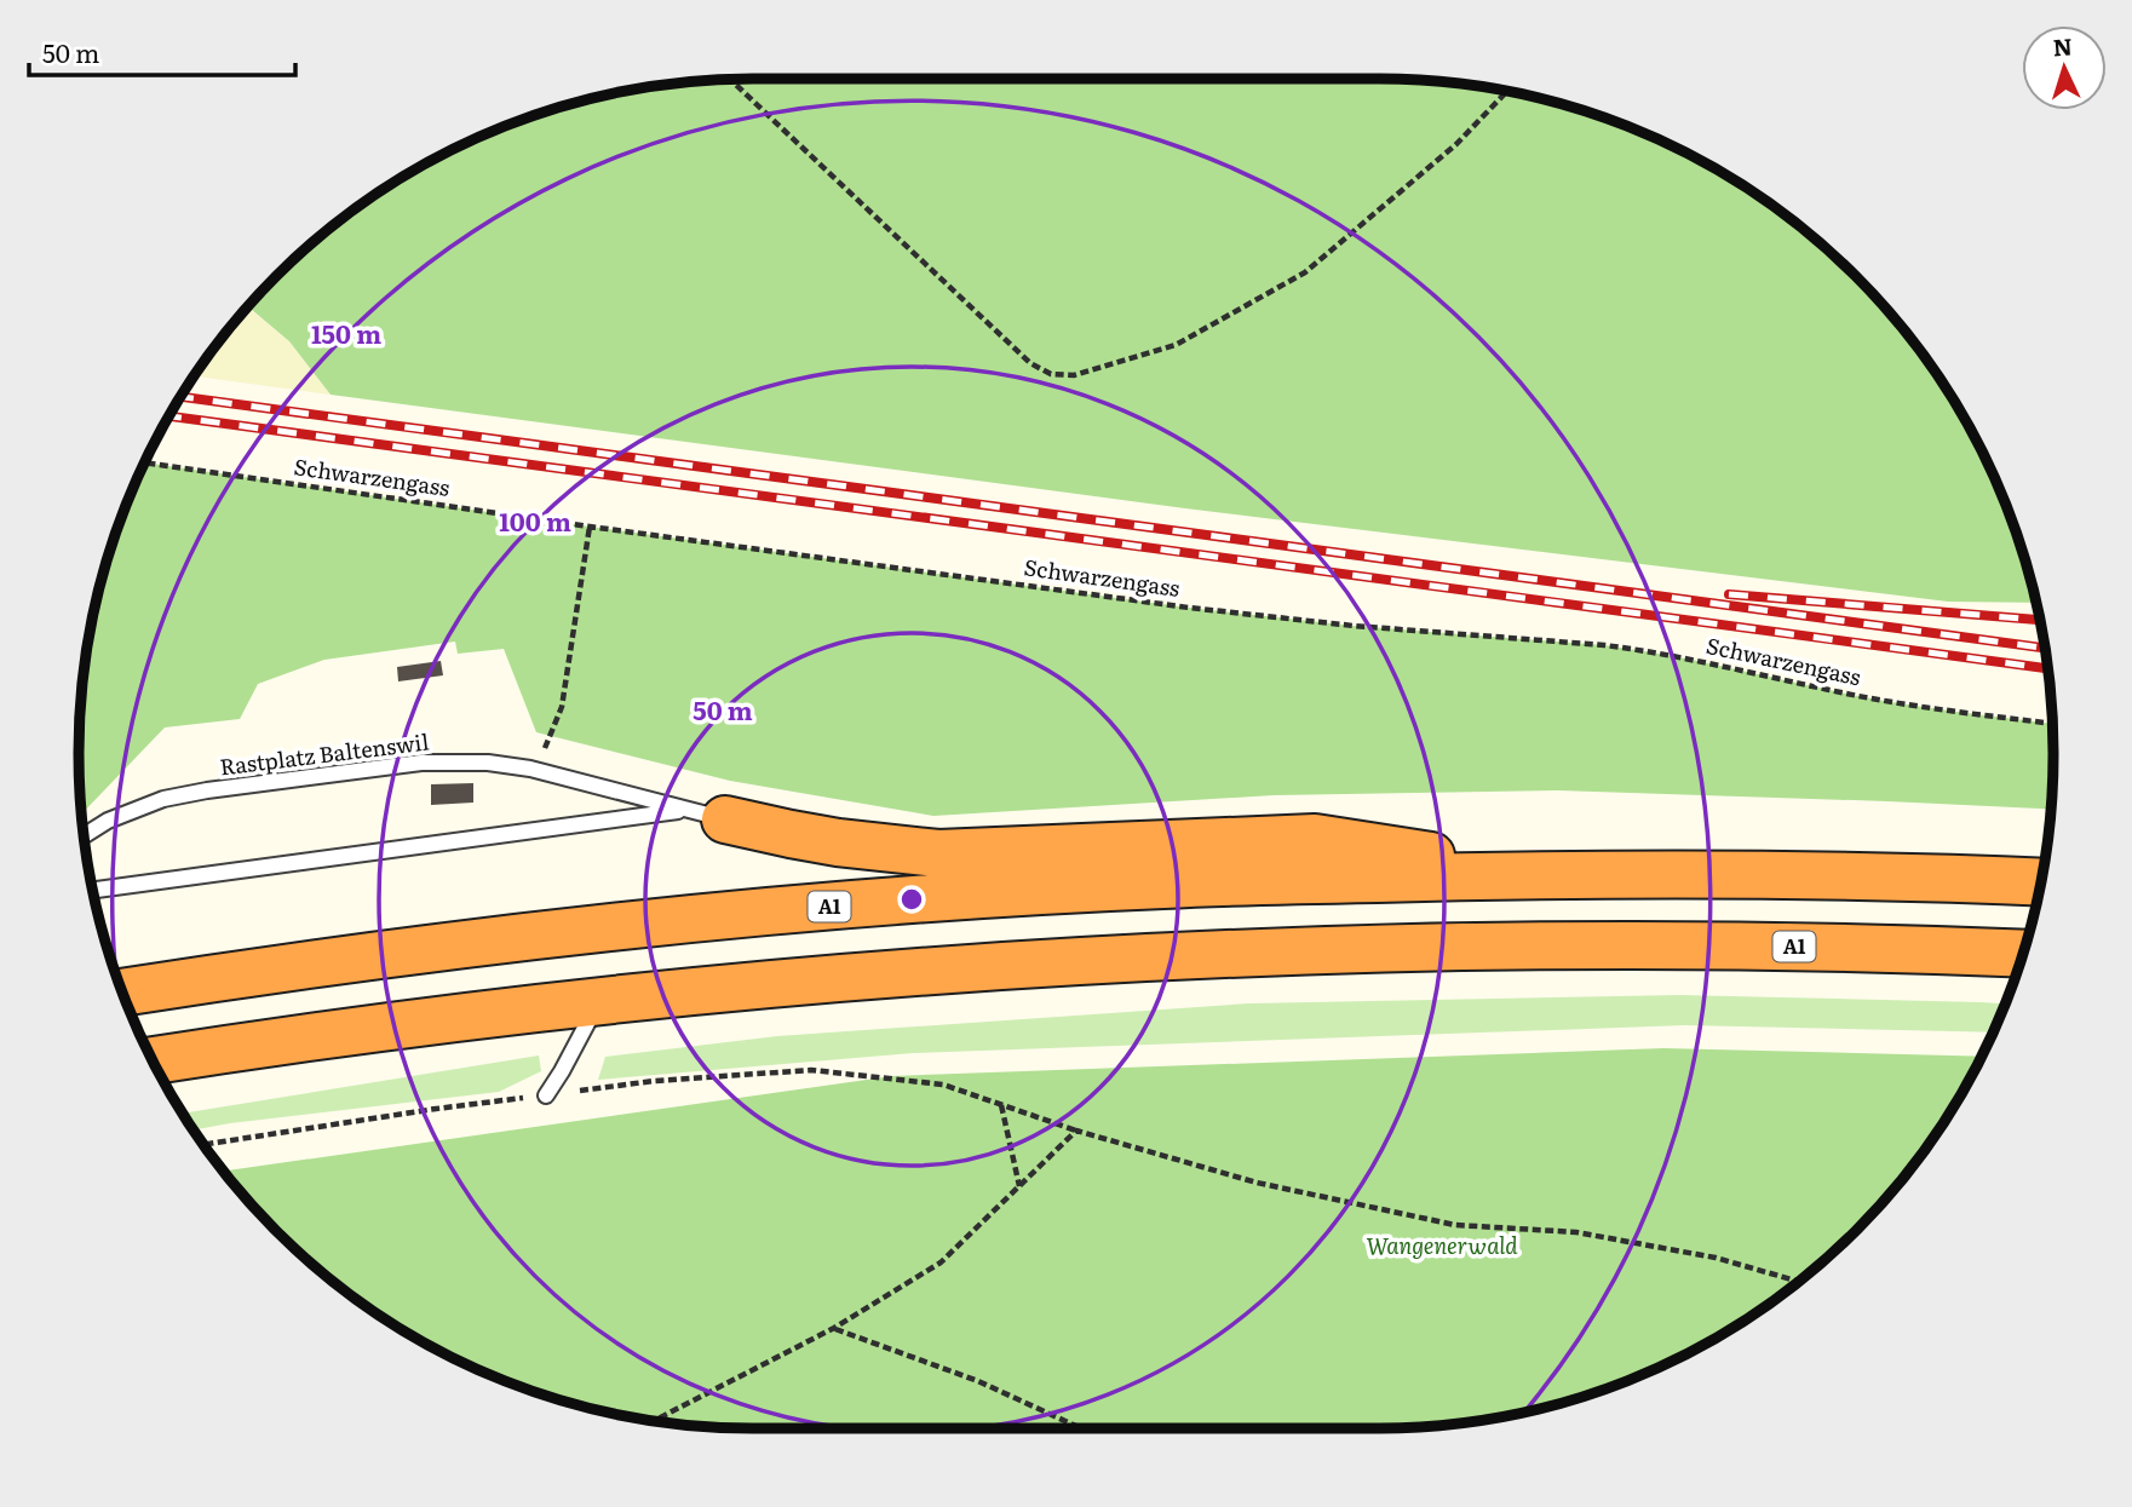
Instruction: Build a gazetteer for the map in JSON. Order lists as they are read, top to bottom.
{
  "streets": {
    "highway": ["A1"],
    "lane": ["Rastplatz Baltenswil"],
    "path": ["Schwarzengass"]
  },
  "crossings": [
    ["Rastplatz Baltenswil", "A1"]
  ],
  "parks": ["Wangenerwald"],
  "scale_bar": "50 m",
  "north": "top",
  "rings": ["150 m", "100 m", "50 m"]
}
